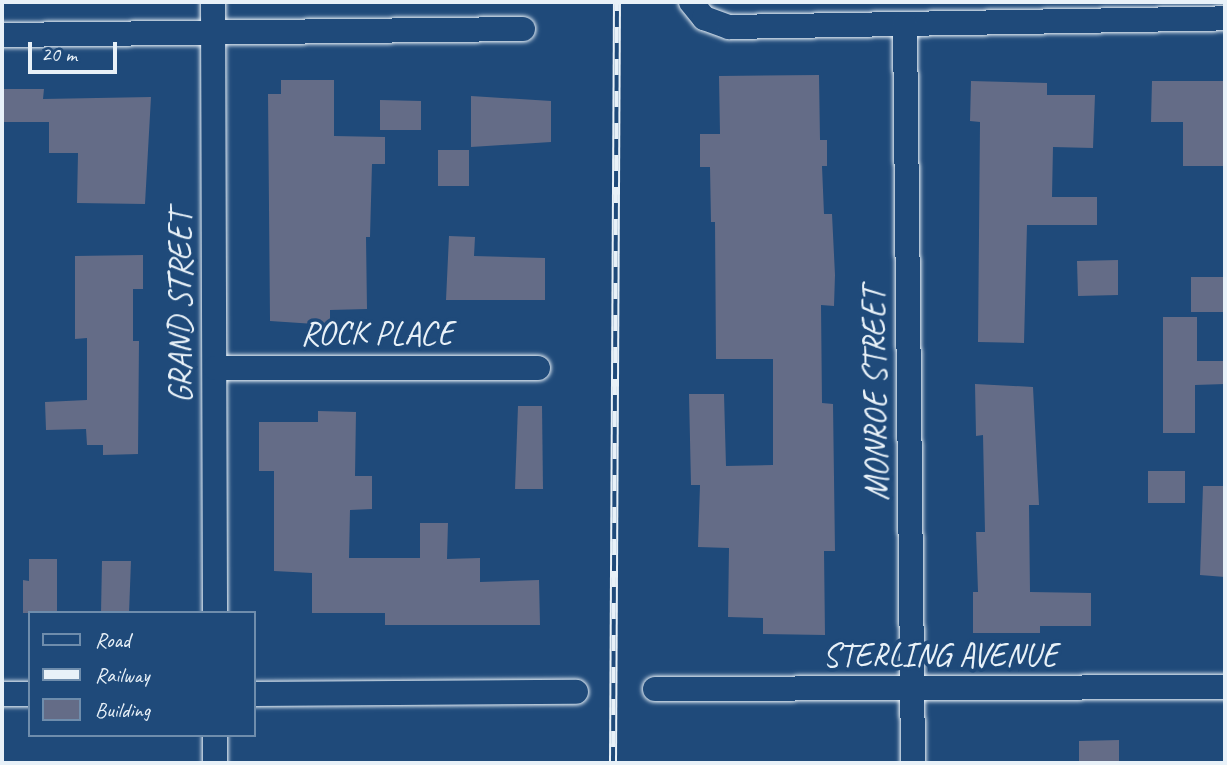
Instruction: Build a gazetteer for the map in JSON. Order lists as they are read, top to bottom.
{
  "streets": {
    "street": [
      "GRAND STREET",
      "ROCK PLACE",
      "MONROE STREET",
      "STERLING AVENUE"
    ]
  },
  "crossings": [
    ["GRAND STREET", "ROCK PLACE"],
    ["MONROE STREET", "STERLING AVENUE"]
  ],
  "legend": ["Road", "Railway", "Building"],
  "scale_bar": "20 m"
}
